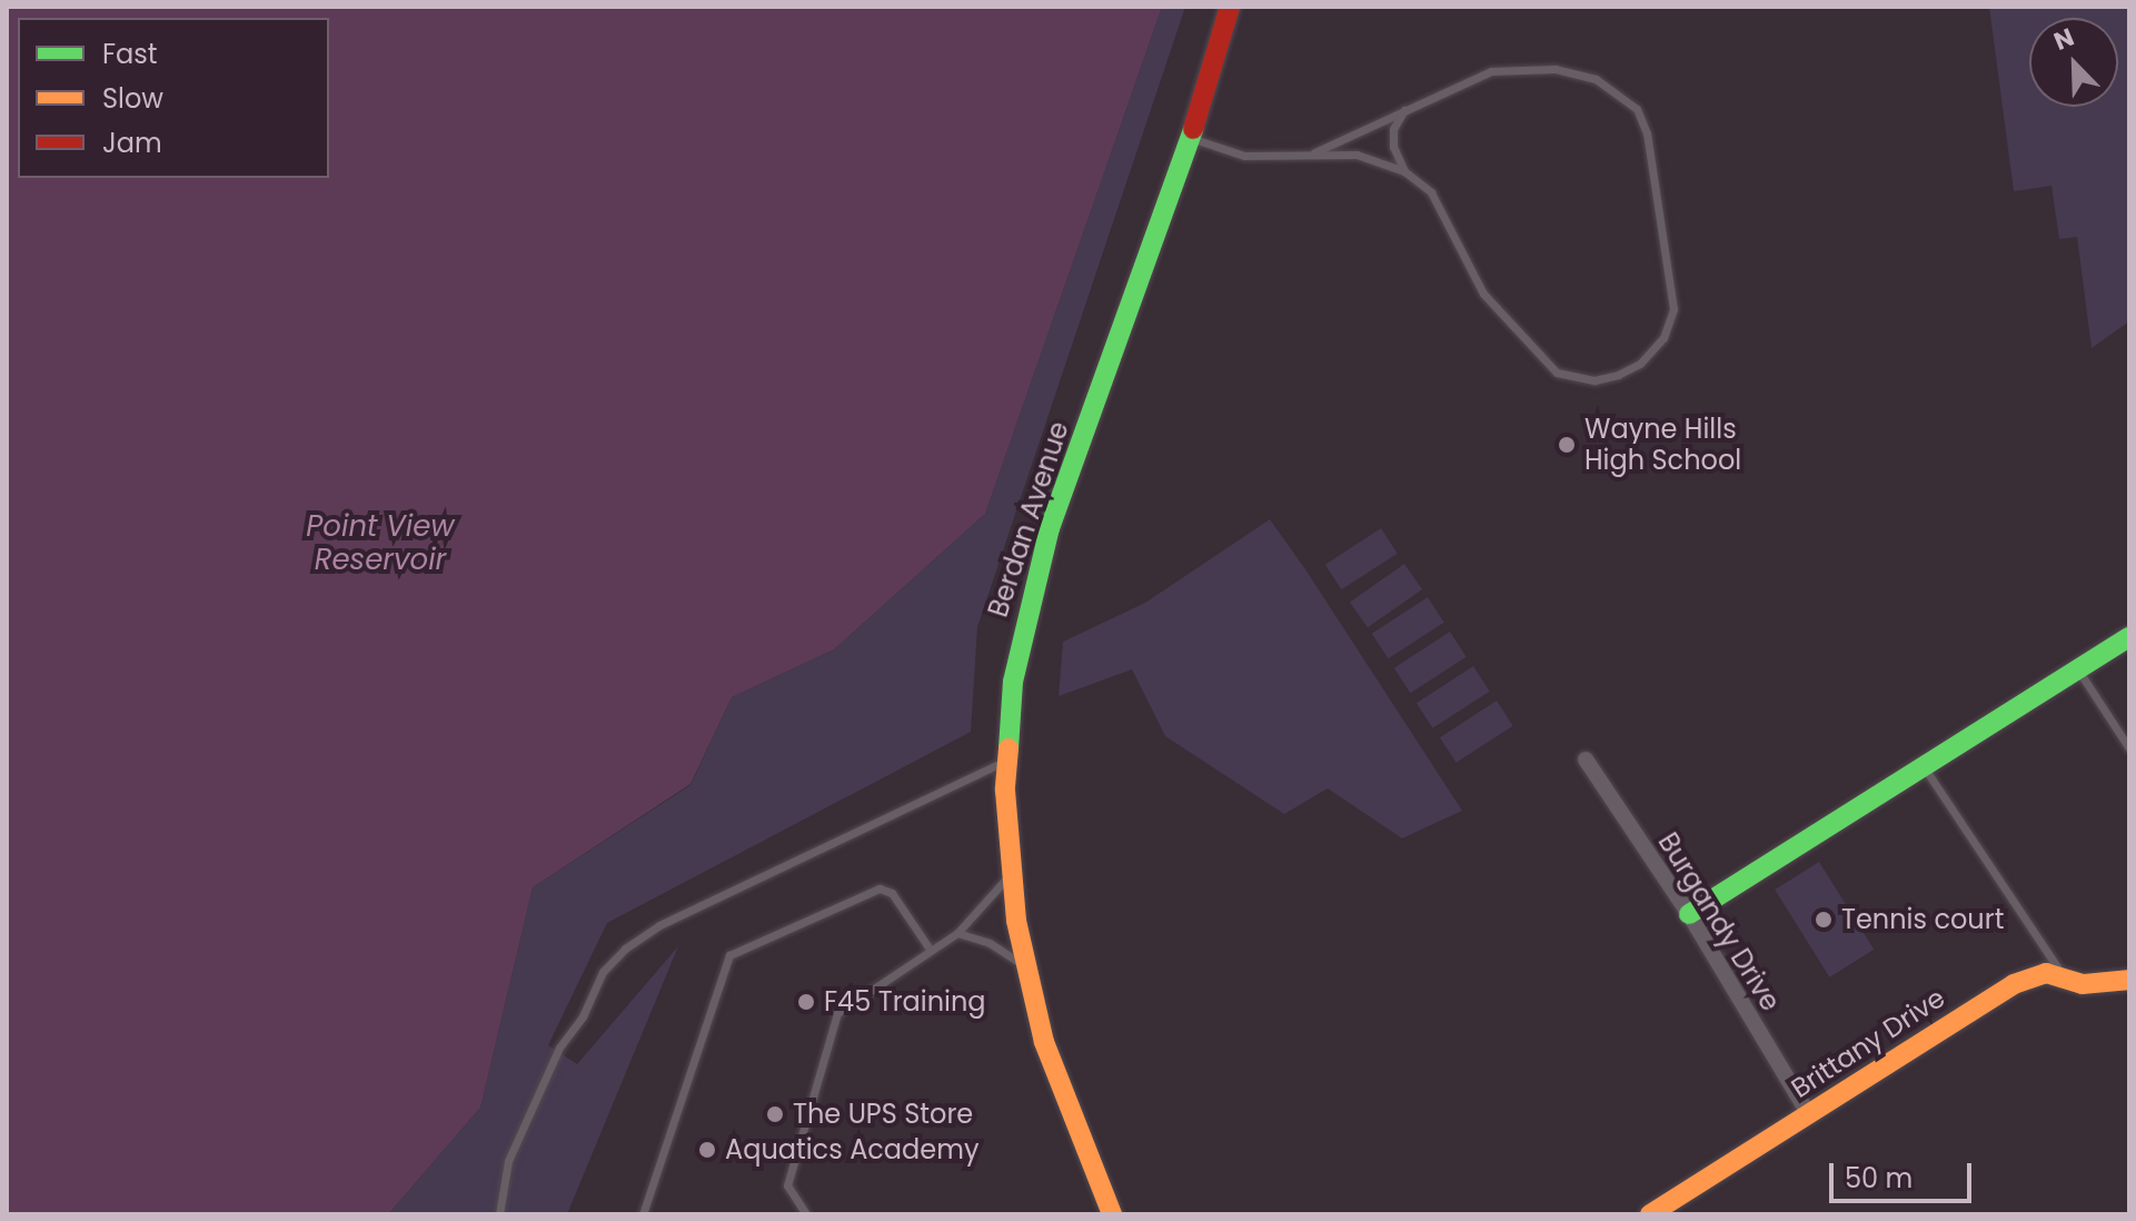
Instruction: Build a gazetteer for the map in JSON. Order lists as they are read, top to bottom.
{
  "streets": {
    "main road": ["Berdan Avenue", "Brittany Drive"],
    "street": ["Burgandy Drive"]
  },
  "crossings": [
    ["Burgandy Drive", "Brittany Drive"]
  ],
  "water": ["Point View Reservoir"],
  "places": [
    "Wayne Hills High School",
    "Tennis court",
    "F45 Training",
    "The UPS Store",
    "Aquatics Academy"
  ],
  "legend": ["Fast", "Slow", "Jam"],
  "scale_bar": "50 m",
  "north": "top left"
}
